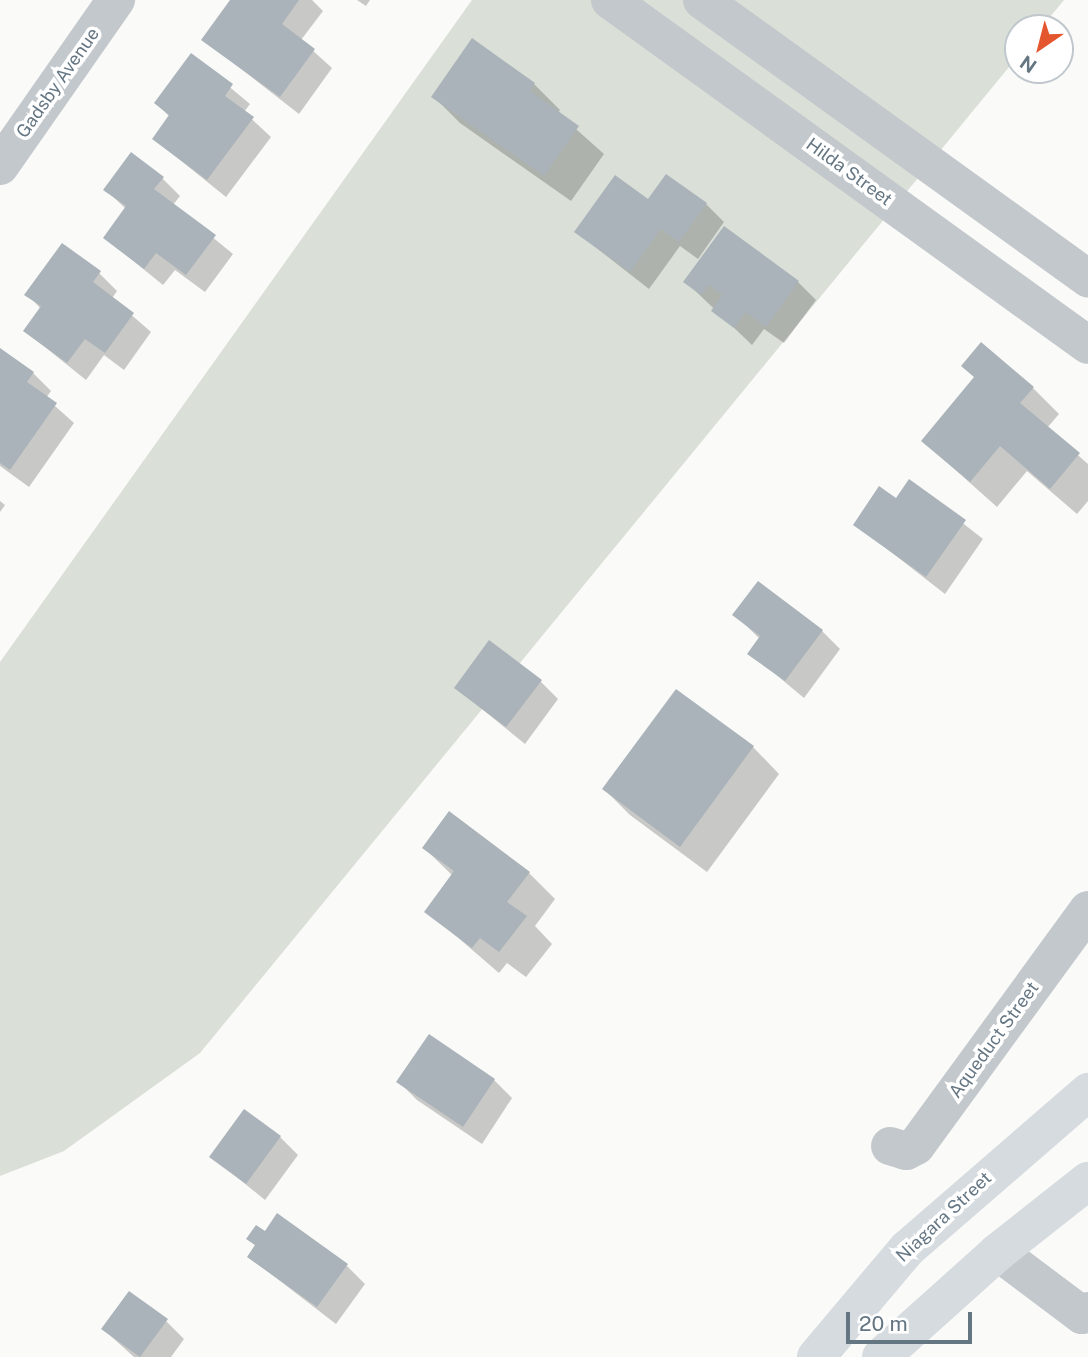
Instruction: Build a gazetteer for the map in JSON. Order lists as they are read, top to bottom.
{
  "streets": {
    "main road": ["Niagara Street"],
    "street": ["Gadsby Avenue", "Hilda Street", "Aqueduct Street"]
  },
  "scale_bar": "20 m",
  "north": "bottom left"
}
